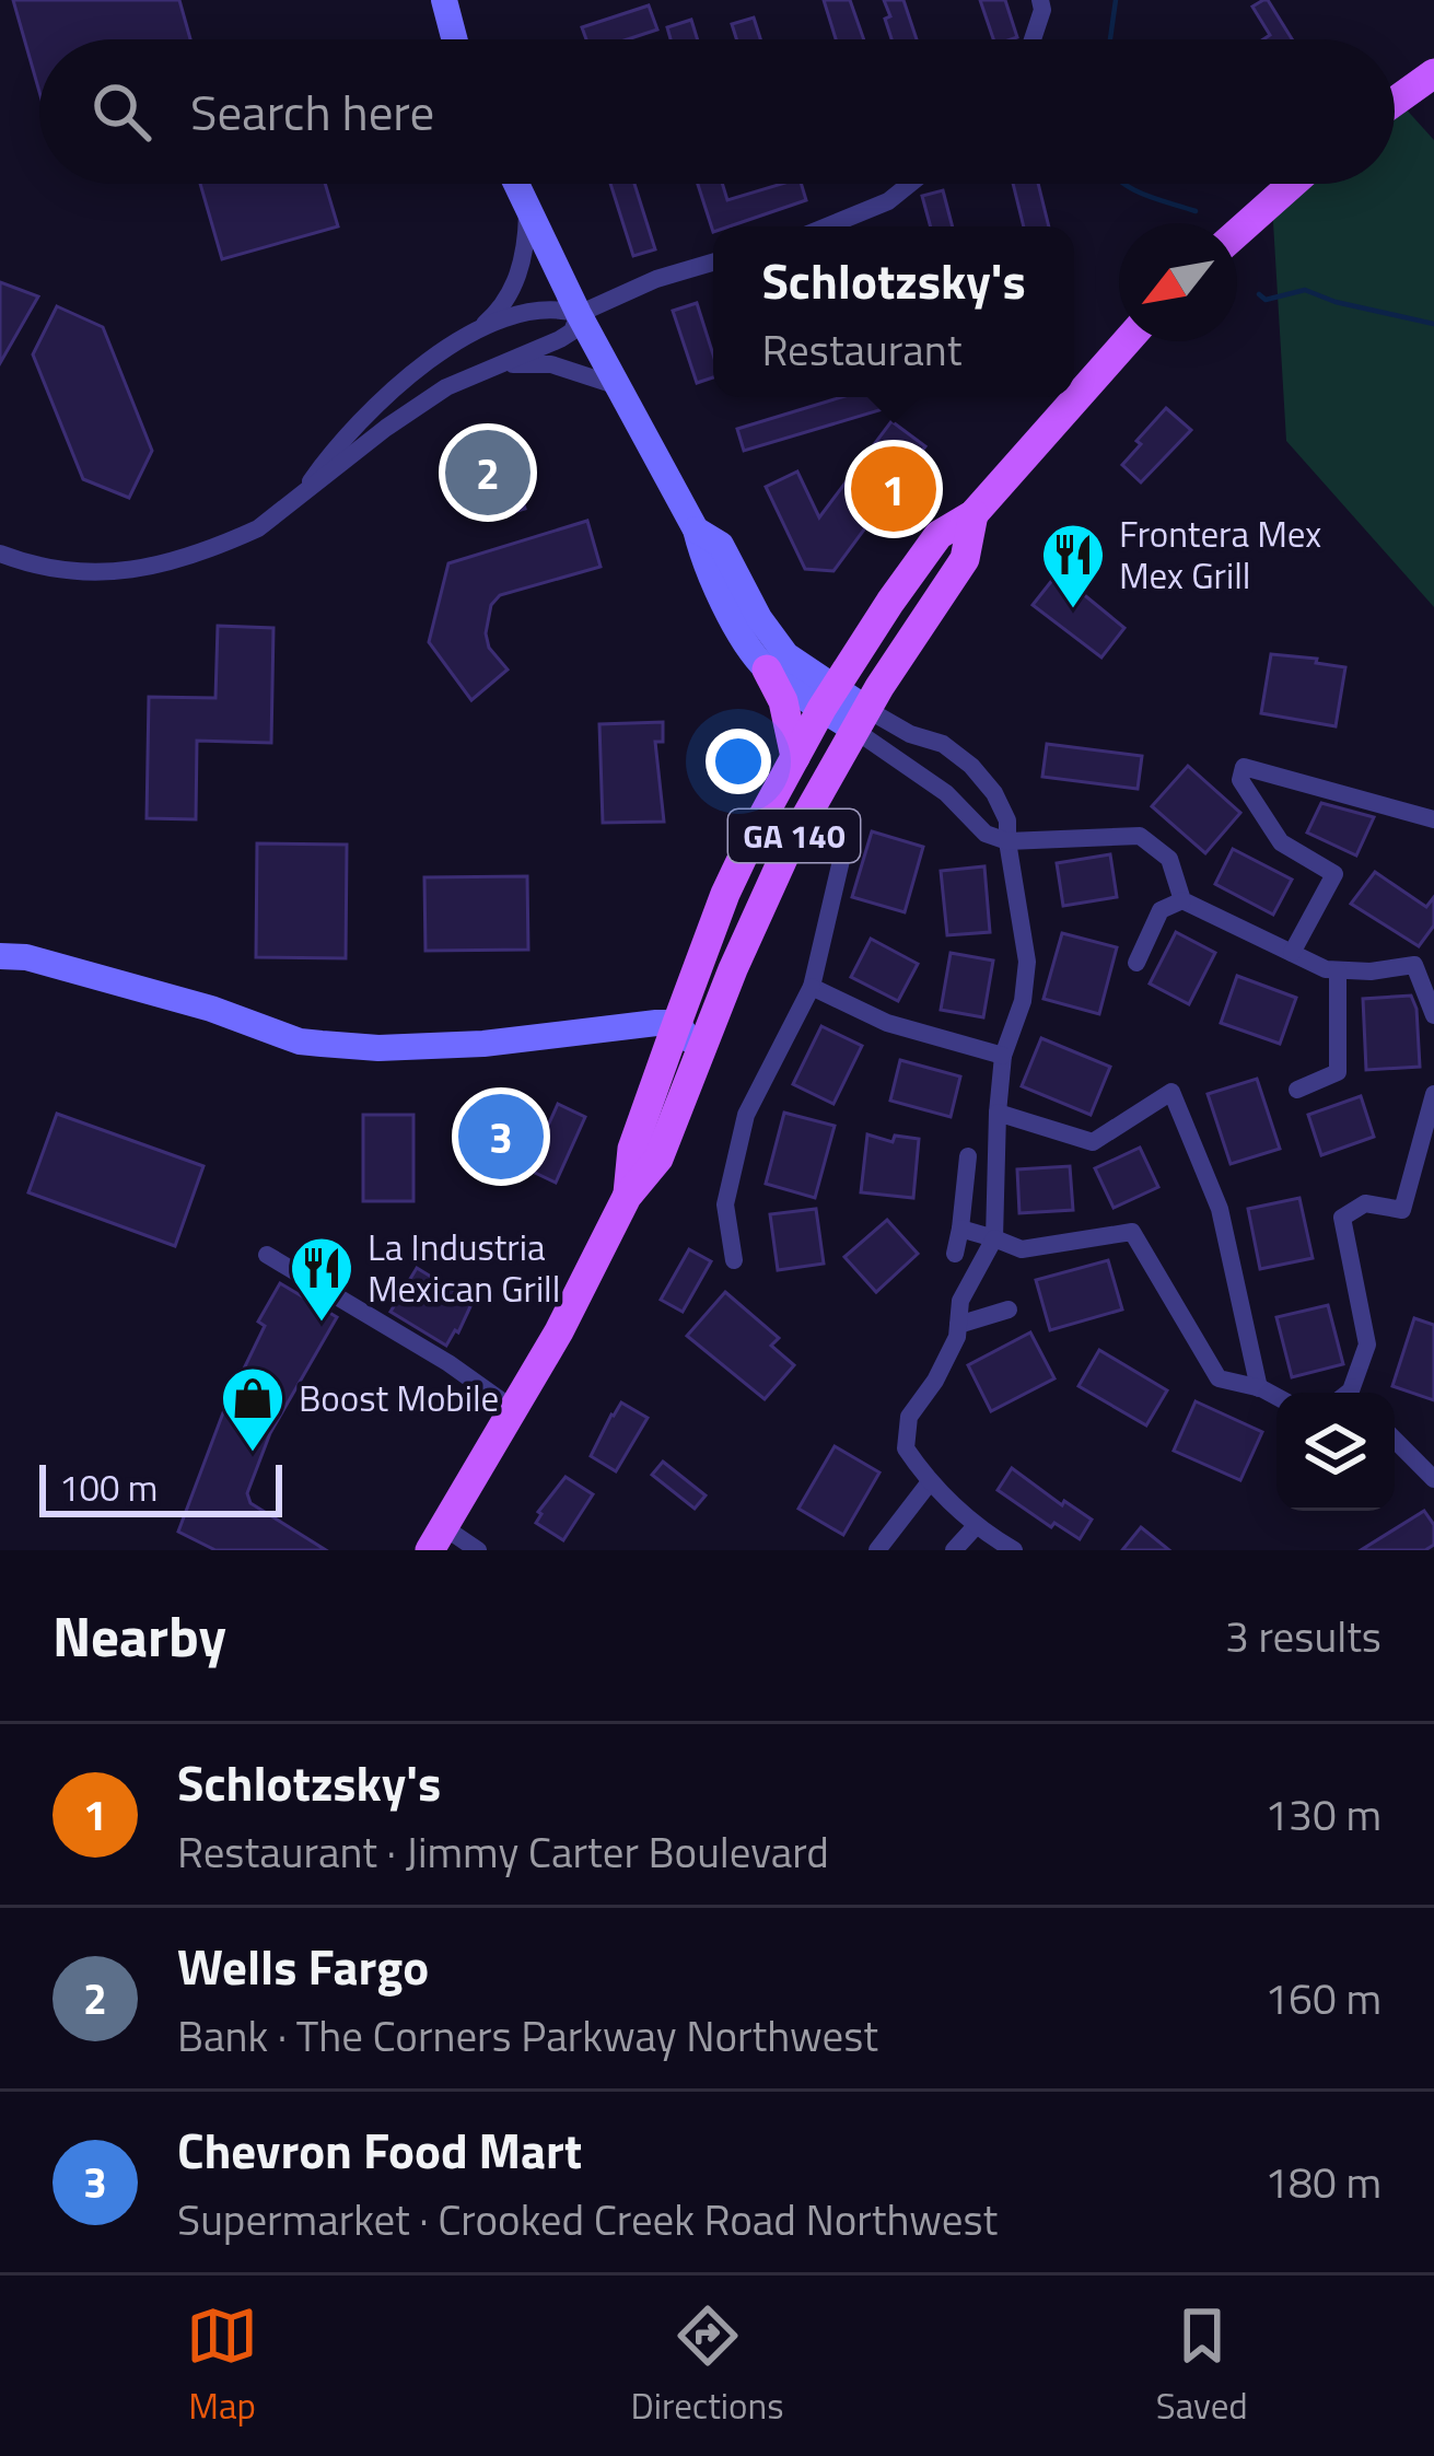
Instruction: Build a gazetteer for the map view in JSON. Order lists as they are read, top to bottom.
{
  "streets": {
    "main road": ["GA 140"]
  },
  "places": {
    "restaurant": ["Frontera Mex Mex Grill", "La Industria Mexican Grill"],
    "shop": ["Boost Mobile"]
  },
  "scale_bar": "100 m",
  "north": "bottom left",
  "page": {
    "search": "Search here",
    "popup": ["Schlotzsky's", "Restaurant"],
    "pins": ["2", "1", "3"],
    "scale": "100 m",
    "heading": ["Nearby", "3 results"],
    "list": [
      {
        "mark": "1",
        "name": "Schlotzsky's",
        "note": "Restaurant · Jimmy Carter Boulevard",
        "value": "130 m"
      },
      {
        "mark": "2",
        "name": "Wells Fargo",
        "note": "Bank · The Corners Parkway Northwest",
        "value": "160 m"
      },
      {
        "mark": "3",
        "name": "Chevron Food Mart",
        "note": "Supermarket · Crooked Creek Road Northwest",
        "value": "180 m"
      }
    ],
    "nav": ["Map", "Directions", "Saved"]
  }
}
